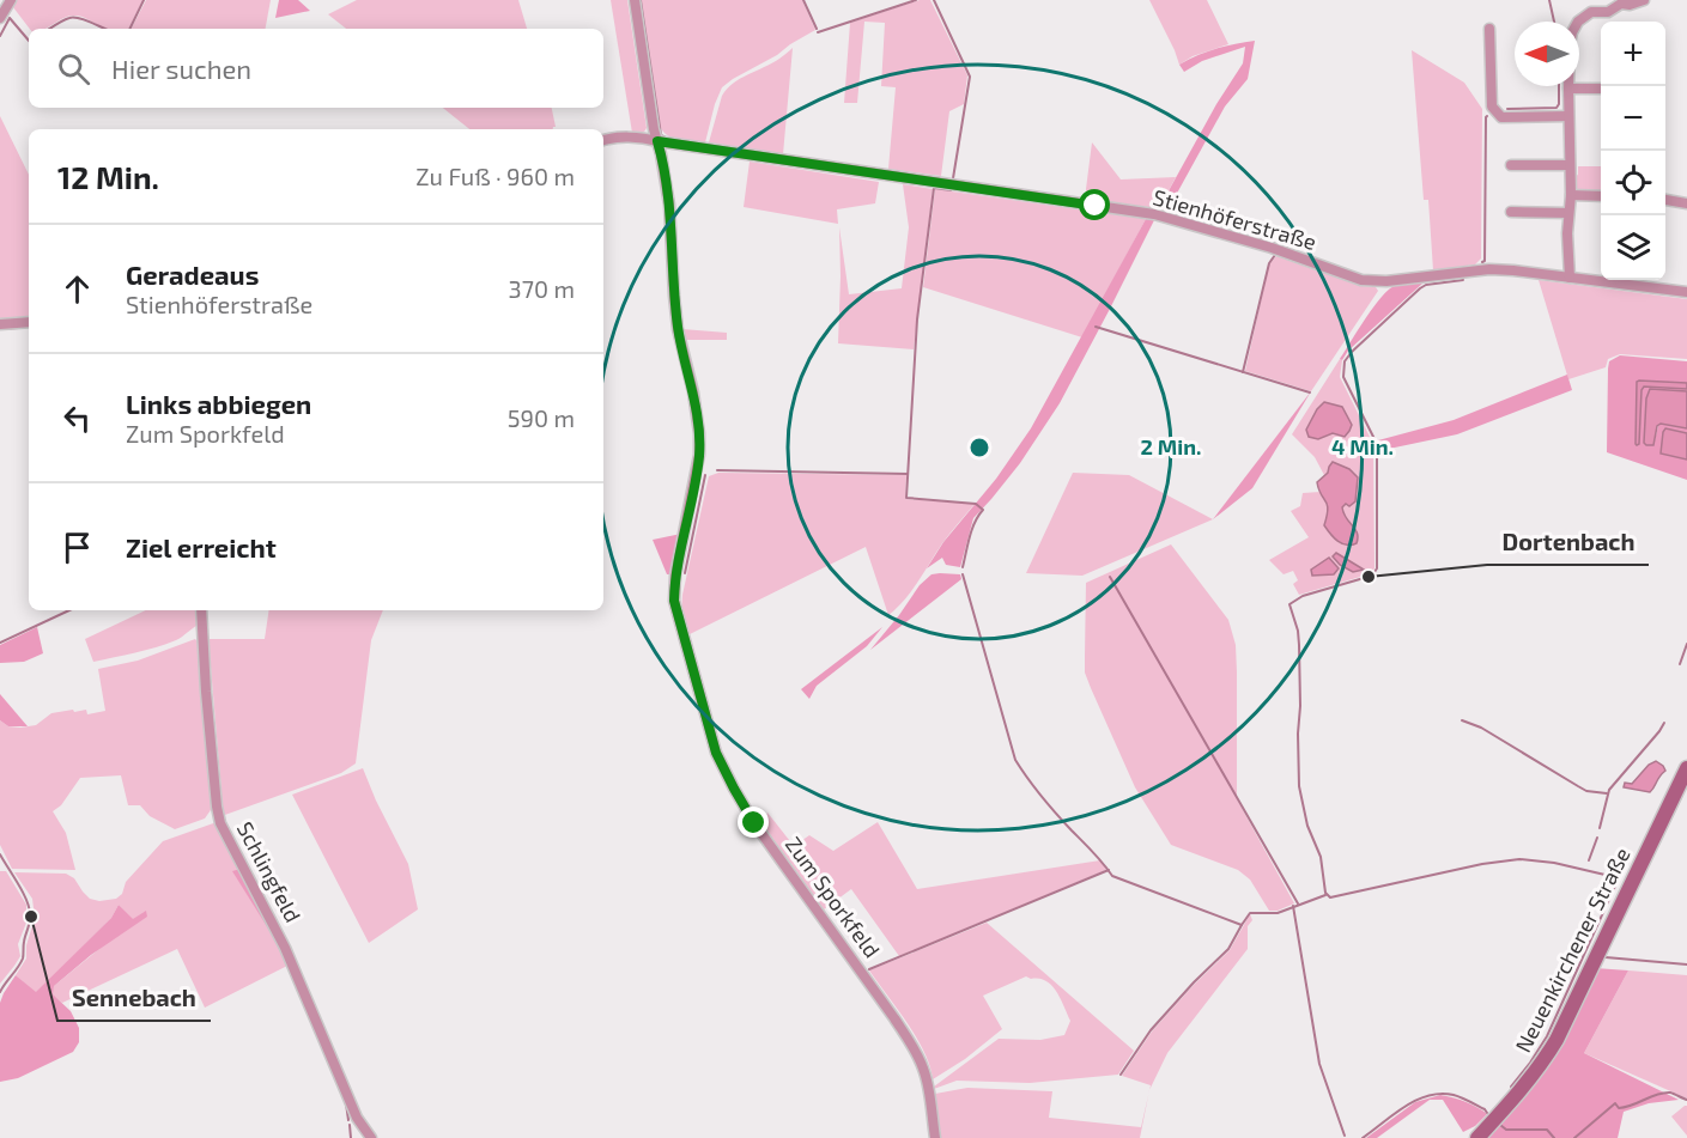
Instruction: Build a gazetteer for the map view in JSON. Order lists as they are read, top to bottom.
{
  "streets": {
    "street": [
      "Stienhöferstraße",
      "Schlingfeld",
      "Zum Sporkfeld",
      "Neuenkirchener Straße"
    ]
  },
  "crossings": [
    ["Stienhöferstraße", "Zum Sporkfeld"]
  ],
  "places": ["Dortenbach", "Sennebach"],
  "north": "left",
  "page": {
    "map_buttons": ["+", "−"],
    "search": "Hier suchen",
    "heading": ["12 Min.", "Zu Fuß · 960 m"],
    "list": [
      ["Geradeaus", "Stienhöferstraße", "370 m"],
      ["Links abbiegen", "Zum Sporkfeld", "590 m"],
      "Ziel erreicht"
    ]
  },
  "rings": ["2 Min.", "4 Min."]
}
